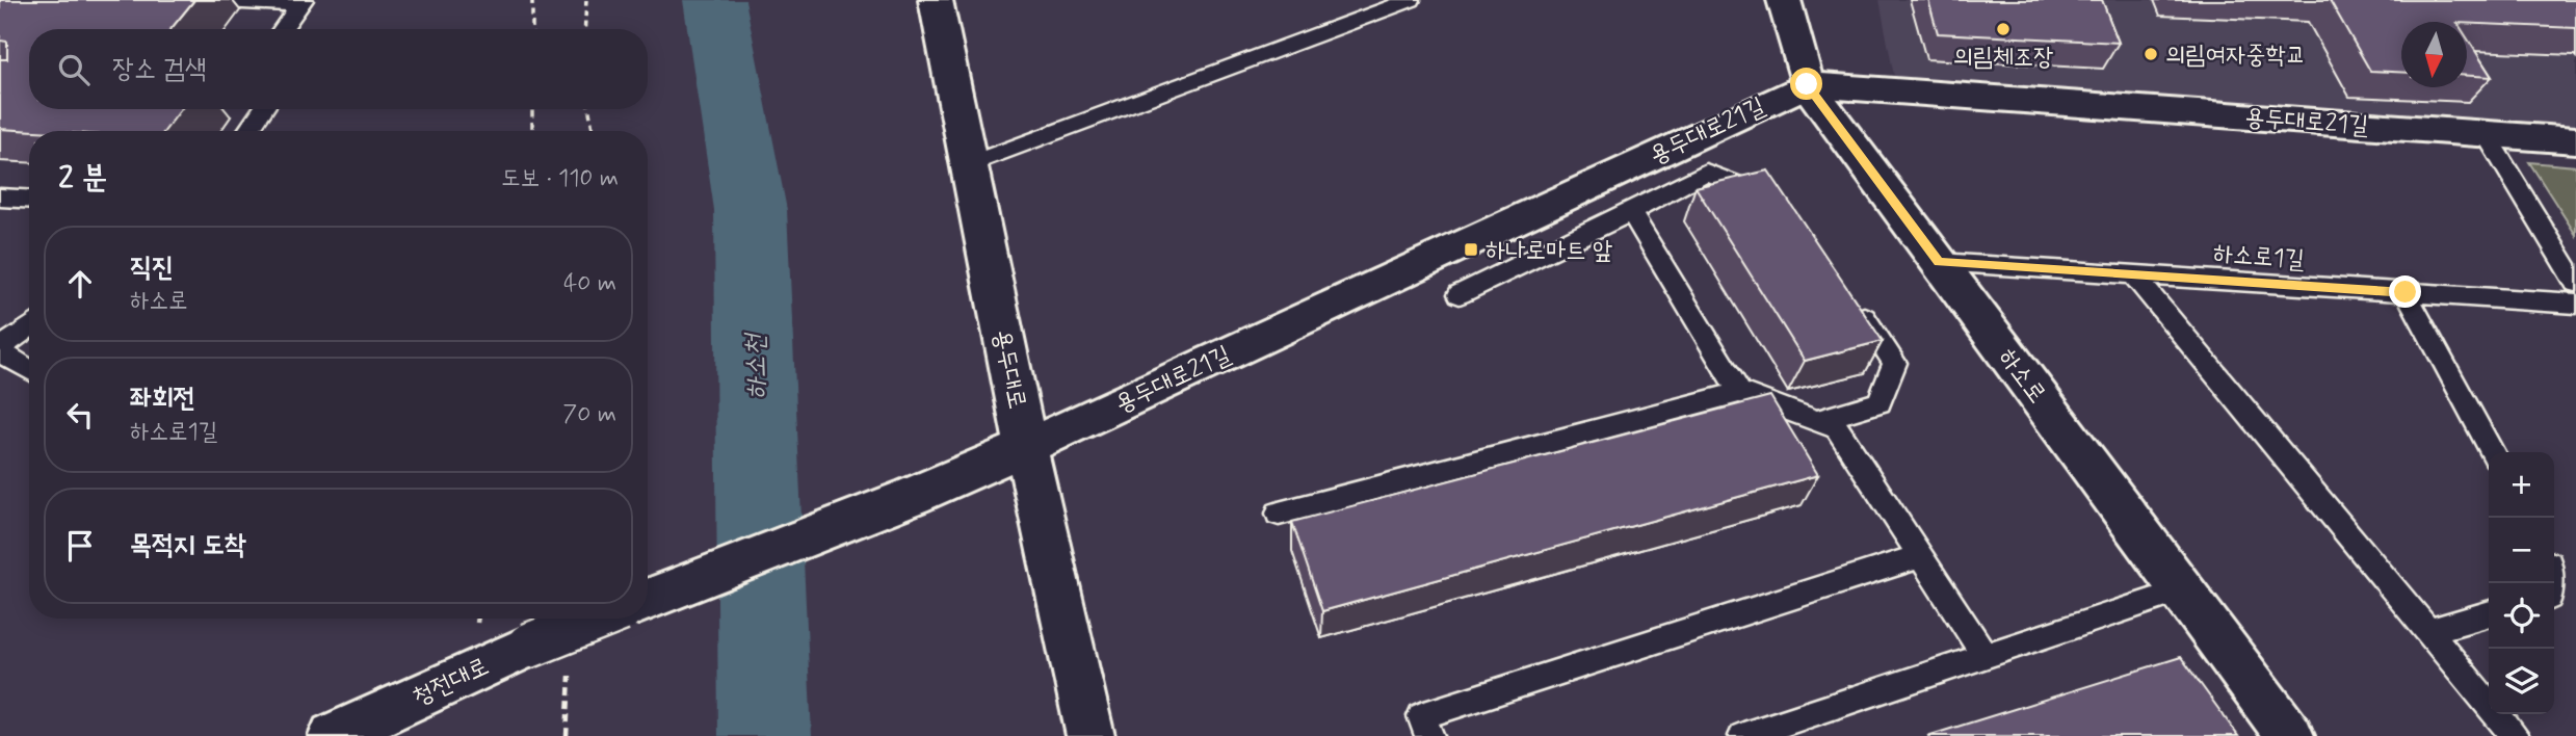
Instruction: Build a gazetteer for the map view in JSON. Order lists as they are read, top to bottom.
{
  "streets": {
    "street": [
      "용두대로21길",
      "용두대로",
      "하소로",
      "청전대로"
    ],
    "lane": ["하소로1길"]
  },
  "crossings": [
    ["용두대로21길", "용두대로"],
    ["용두대로21길", "하소로"],
    ["하소로1길", "하소로"]
  ],
  "water": ["하소천"],
  "places": {
    "other": ["의림체조장", "의림여자중학교"],
    "transit": ["하나로마트 앞"]
  },
  "north": "bottom",
  "page": {
    "search": "장소 검색",
    "heading": ["2 분", "도보 · 110 m"],
    "list": [
      ["직진", "하소로", "40 m"],
      ["좌회전", "하소로1길", "70 m"],
      "목적지 도착"
    ],
    "map_buttons": ["+", "−"]
  }
}
